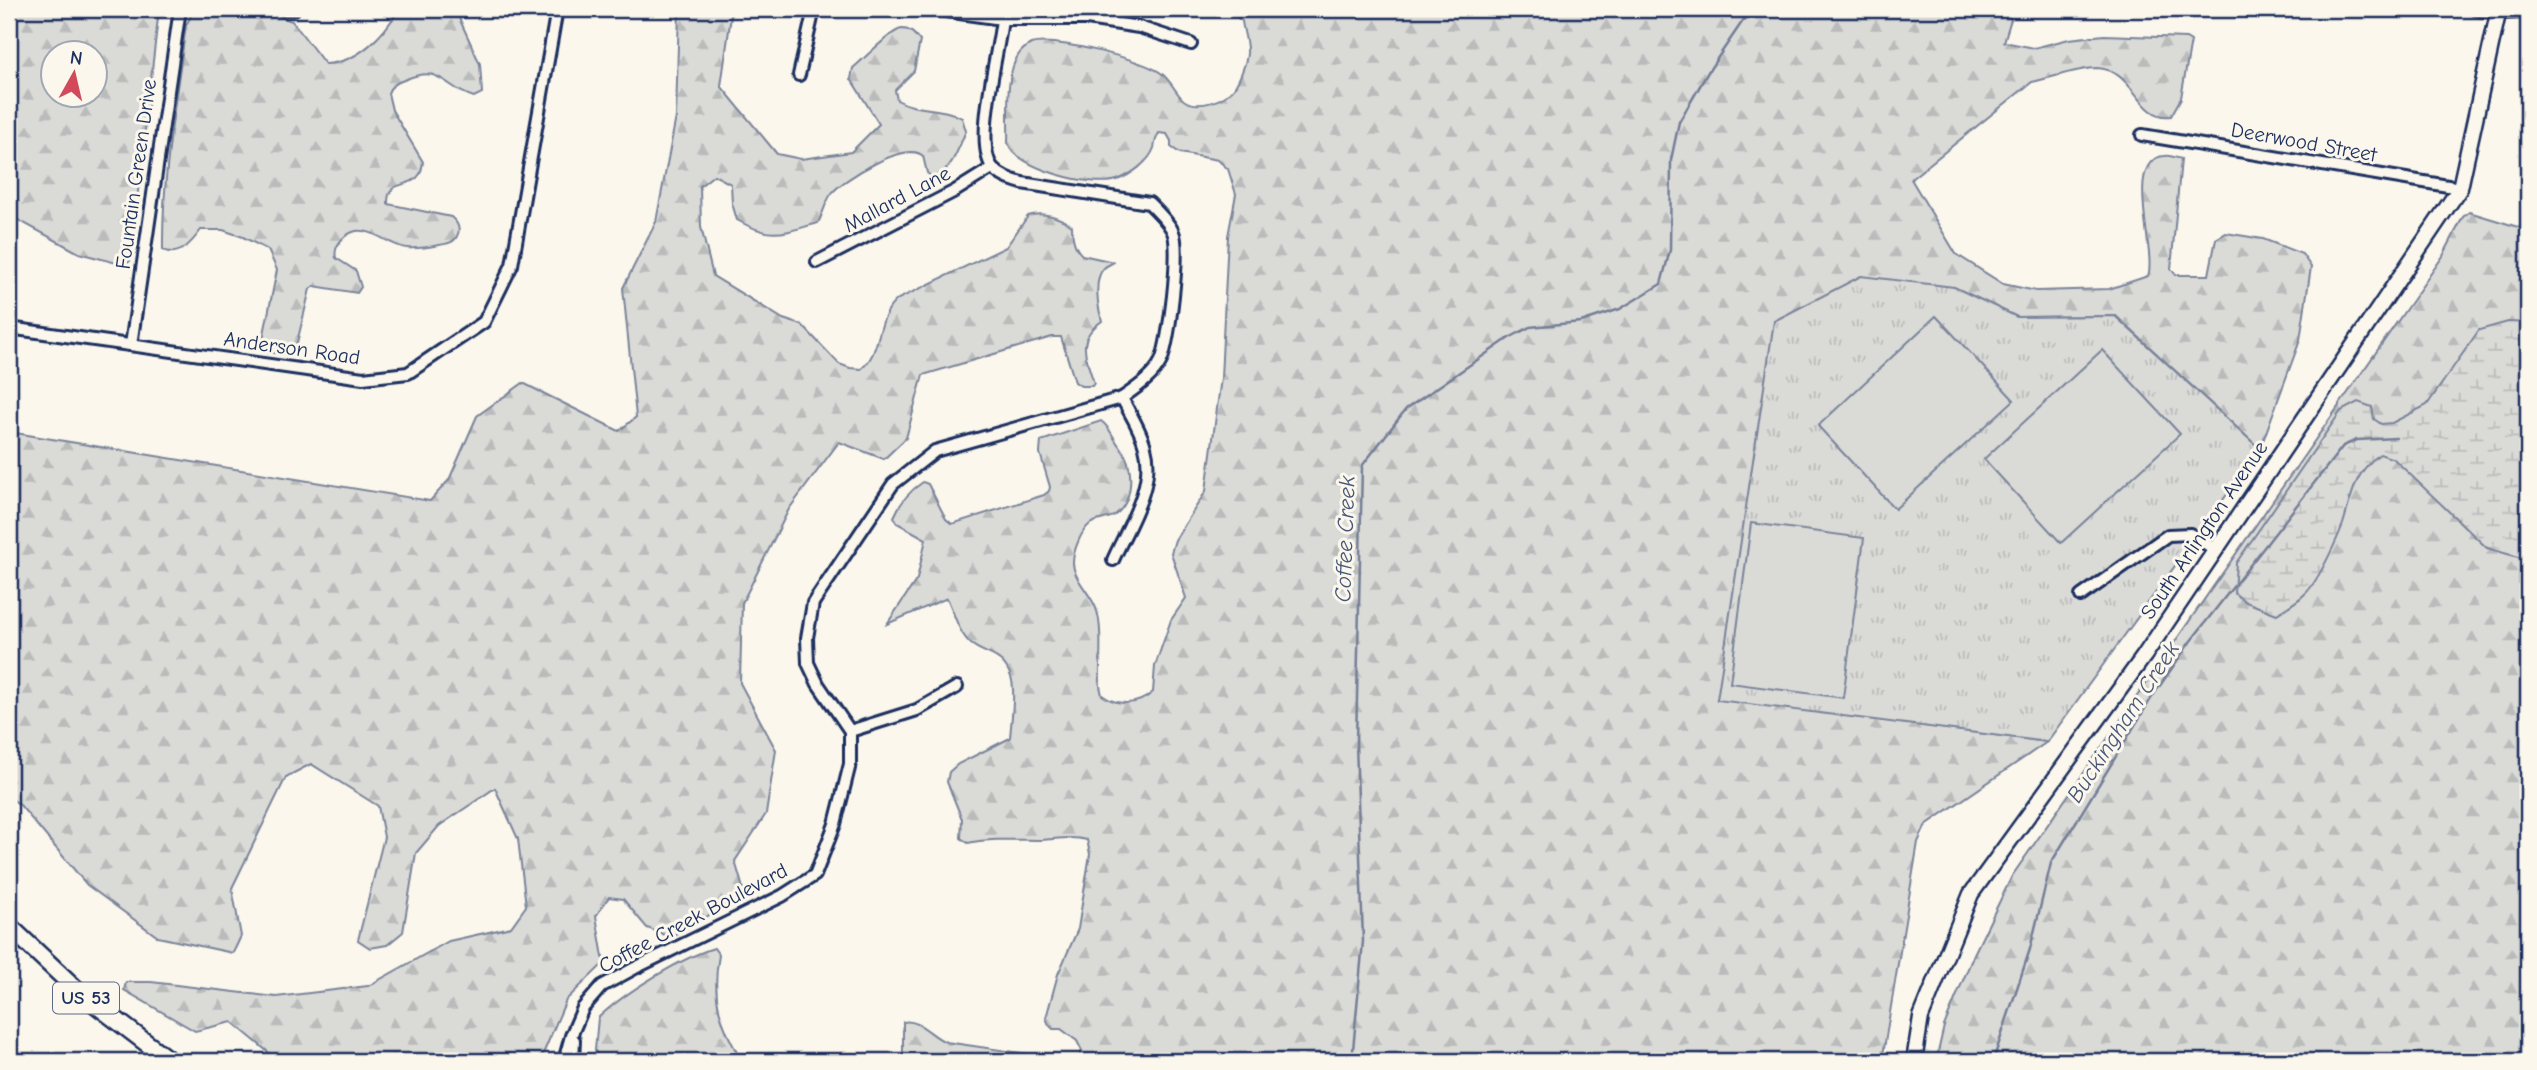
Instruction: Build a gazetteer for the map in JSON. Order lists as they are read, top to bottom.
{
  "streets": {
    "highway": ["US 53"],
    "main road": ["South Arlington Avenue"],
    "street": [
      "Deerwood Street",
      "Fountain Green Drive",
      "Mallard Lane",
      "Anderson Road",
      "Coffee Creek Boulevard"
    ]
  },
  "crossings": [
    ["Deerwood Street", "South Arlington Avenue"],
    ["Fountain Green Drive", "Anderson Road"]
  ],
  "water": ["Coffee Creek", "Buckingham Creek"],
  "north": "top"
}
